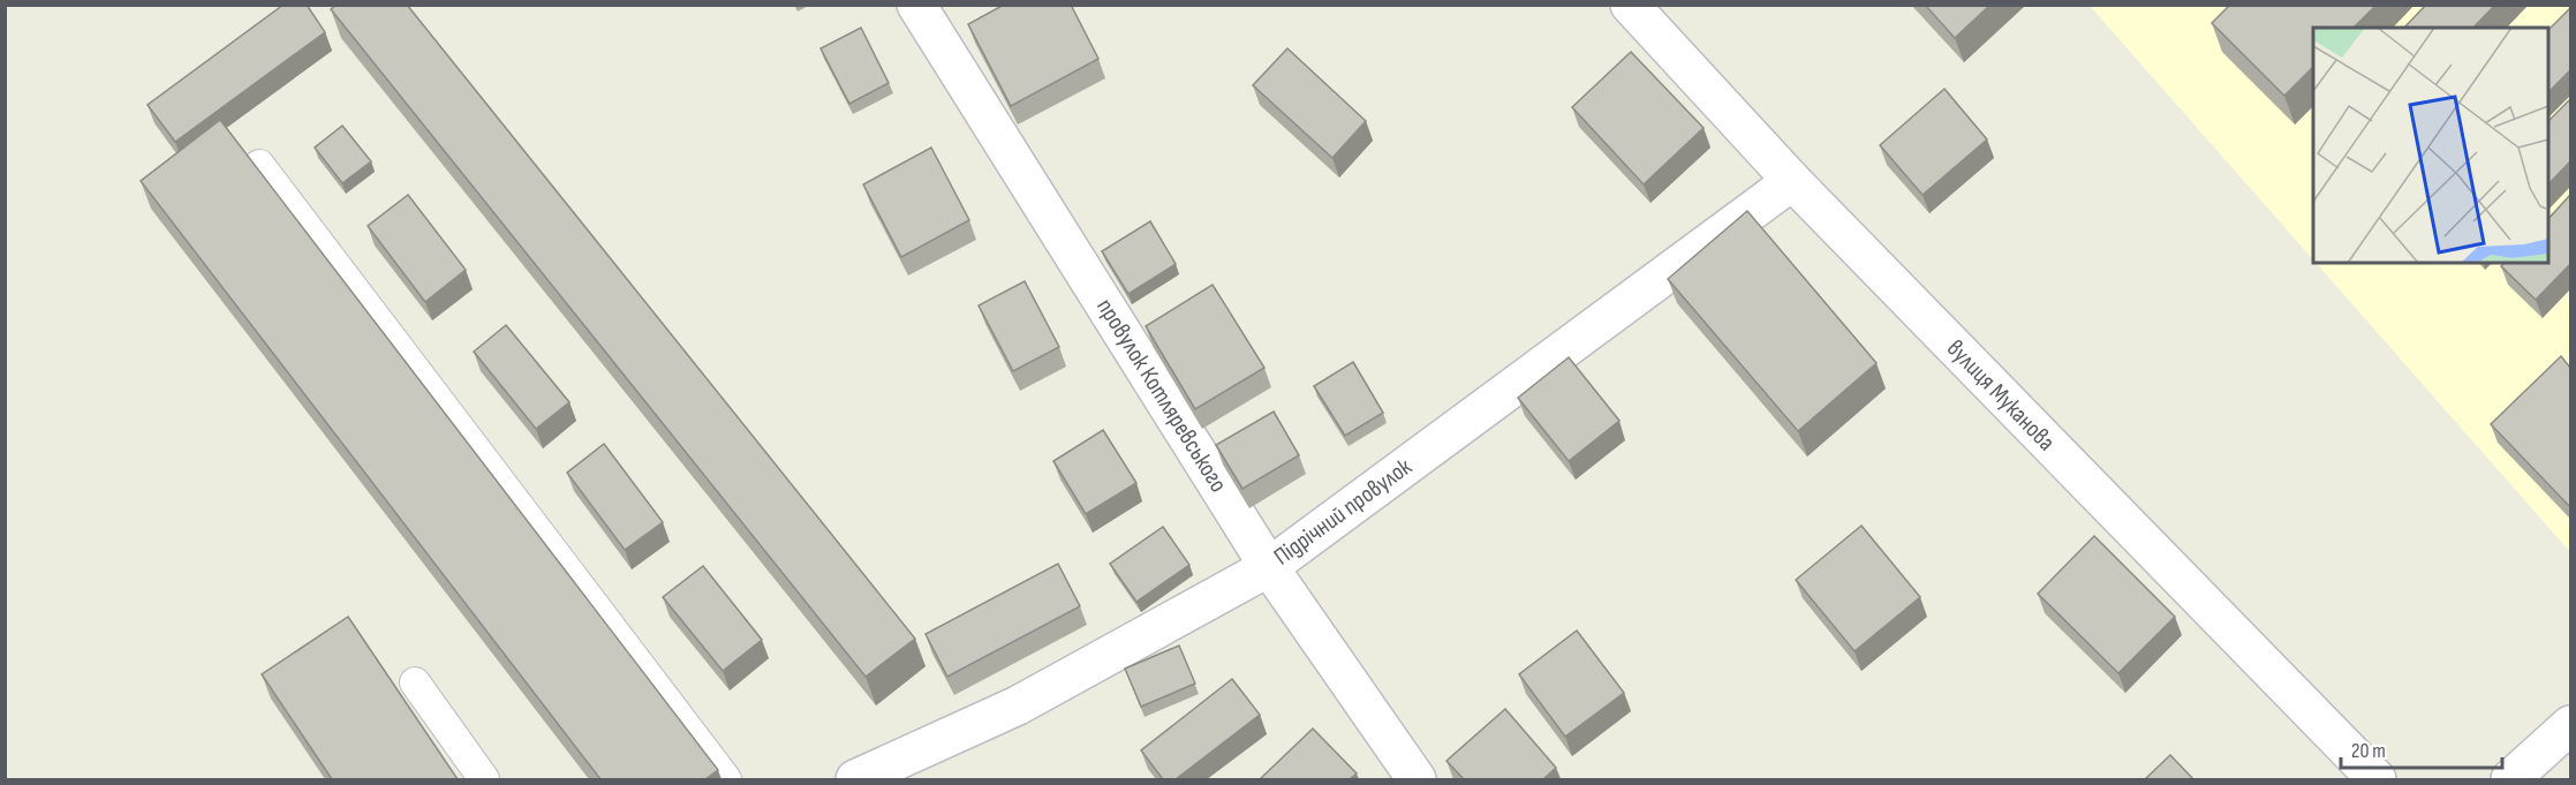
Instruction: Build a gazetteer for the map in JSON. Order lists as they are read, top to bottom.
{
  "streets": {
    "street": ["провулок Котляревського", "вулиця Муканова", "Підрічний провулок"]
  },
  "crossings": [
    ["провулок Котляревського", "Підрічний провулок"],
    ["вулиця Муканова", "Підрічний провулок"]
  ],
  "scale_bar": "20 m"
}
